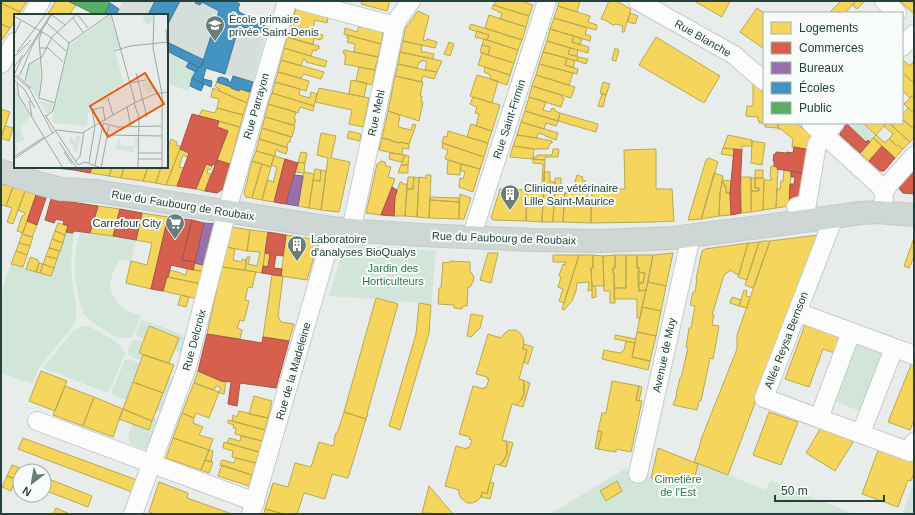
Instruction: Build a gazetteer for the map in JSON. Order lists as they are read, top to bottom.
{
  "streets": {
    "main road": ["Rue du Faubourg de Roubaix"],
    "street": [
      "Rue Blanche",
      "Rue Parrayon",
      "Rue Mehl",
      "Rue Saint-Firmin",
      "Rue Delcroix",
      "Allée Reysa Bernson",
      "Avenue de Muy",
      "Rue de la Madeleine"
    ]
  },
  "crossings": [
    ["Rue Parrayon", "Rue du Faubourg de Roubaix"],
    ["Rue Parrayon", "Rue Delcroix"],
    ["Rue Mehl", "Rue du Faubourg de Roubaix"],
    ["Rue Mehl", "Rue de la Madeleine"],
    ["Rue Saint-Firmin", "Rue du Faubourg de Roubaix"],
    ["Rue du Faubourg de Roubaix", "Rue Delcroix"],
    ["Rue du Faubourg de Roubaix", "Allée Reysa Bernson"],
    ["Rue du Faubourg de Roubaix", "Avenue de Muy"],
    ["Rue du Faubourg de Roubaix", "Rue de la Madeleine"]
  ],
  "parks": ["Jardin des Horticulteurs", "Cimetière de l'Est"],
  "places": {
    "school or university": ["École primaire privée Saint-Denis"],
    "building": ["Clinique vétérinaire Lille Saint-Maurice", "Laboratoire d'analyses BioQualys"],
    "supermarket": ["Carrefour City"]
  },
  "legend": [
    "Logements",
    "Commerces",
    "Bureaux",
    "Écoles",
    "Public"
  ],
  "scale_bar": "50 m",
  "north": "bottom left"
}
